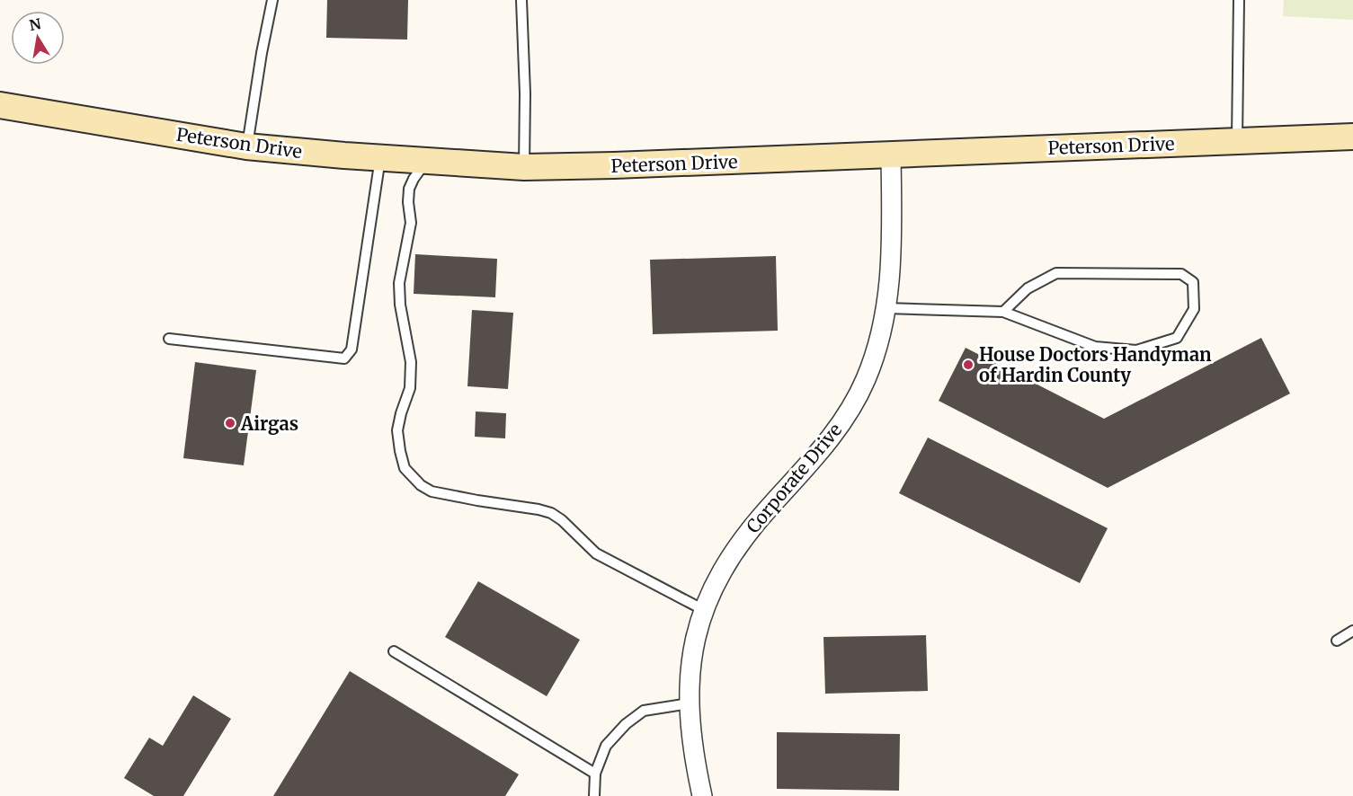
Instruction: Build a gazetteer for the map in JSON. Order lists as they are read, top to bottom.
{
  "streets": {
    "street": ["Peterson Drive", "Corporate Drive"]
  },
  "crossings": [
    ["Peterson Drive", "Corporate Drive"]
  ],
  "places": ["House Doctors Handyman of Hardin County", "Airgas"],
  "north": "top"
}
